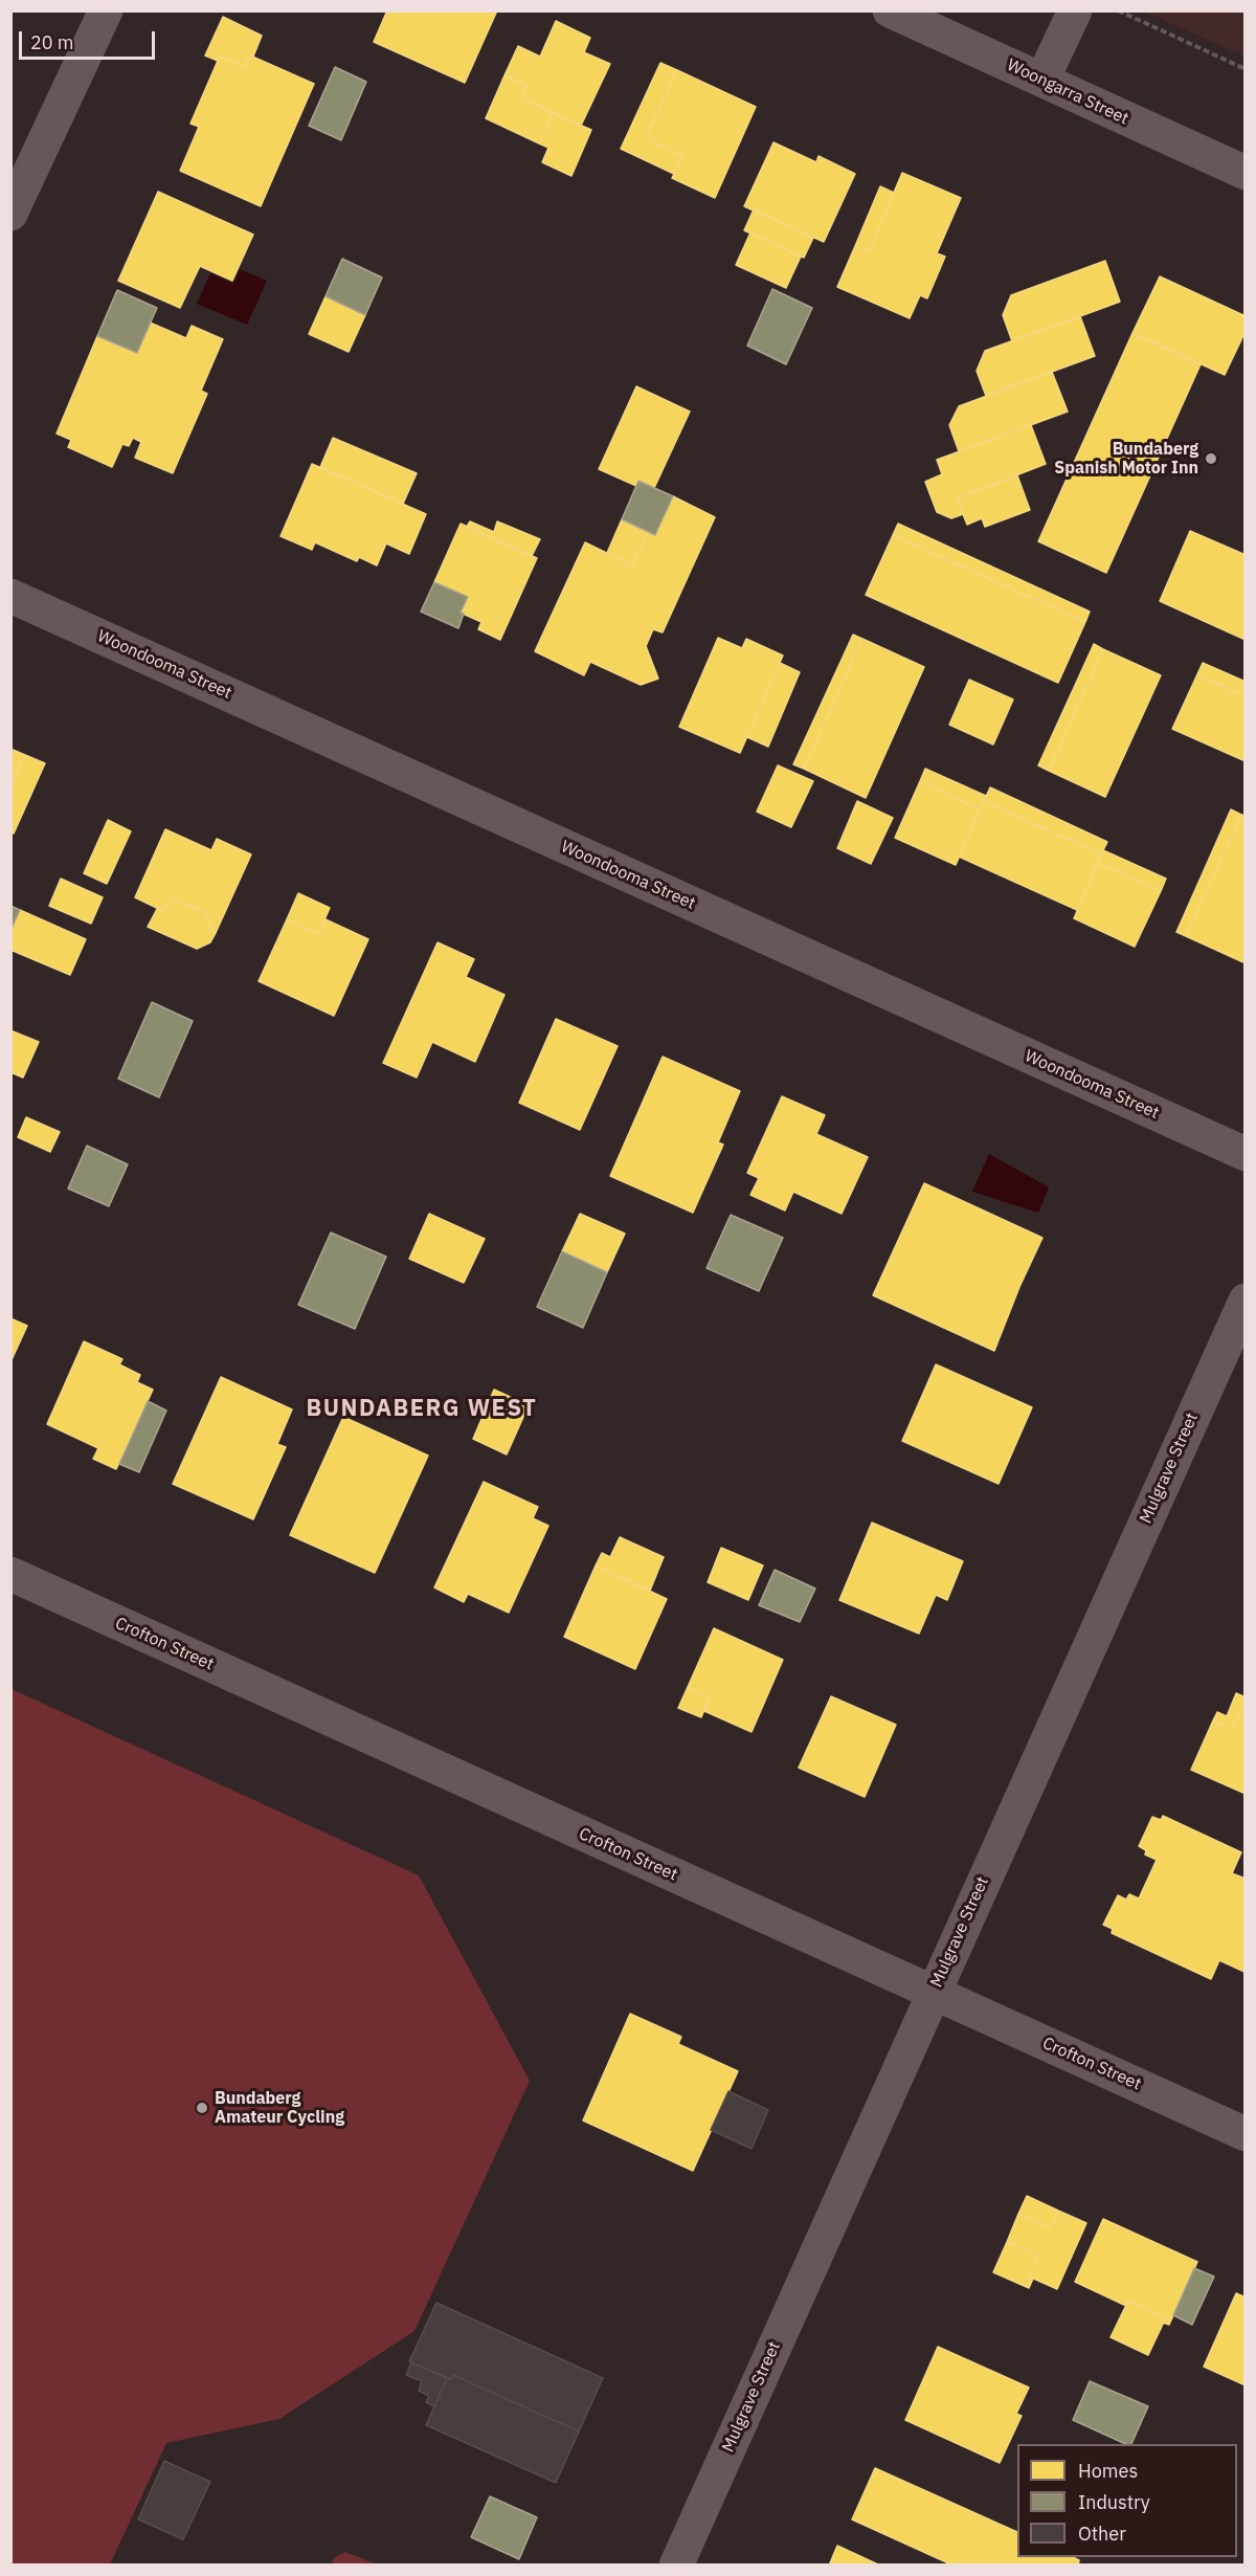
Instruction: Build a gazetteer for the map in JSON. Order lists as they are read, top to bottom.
{
  "streets": {
    "street": [
      "Woongarra Street",
      "Woondooma Street",
      "Mulgrave Street",
      "Crofton Street"
    ]
  },
  "crossings": [
    ["Mulgrave Street", "Crofton Street"]
  ],
  "districts": ["BUNDABERG WEST"],
  "places": ["Bundaberg Spanish Motor Inn", "Bundaberg Amateur Cycling"],
  "legend": ["Homes", "Industry", "Other"],
  "scale_bar": "20 m"
}
